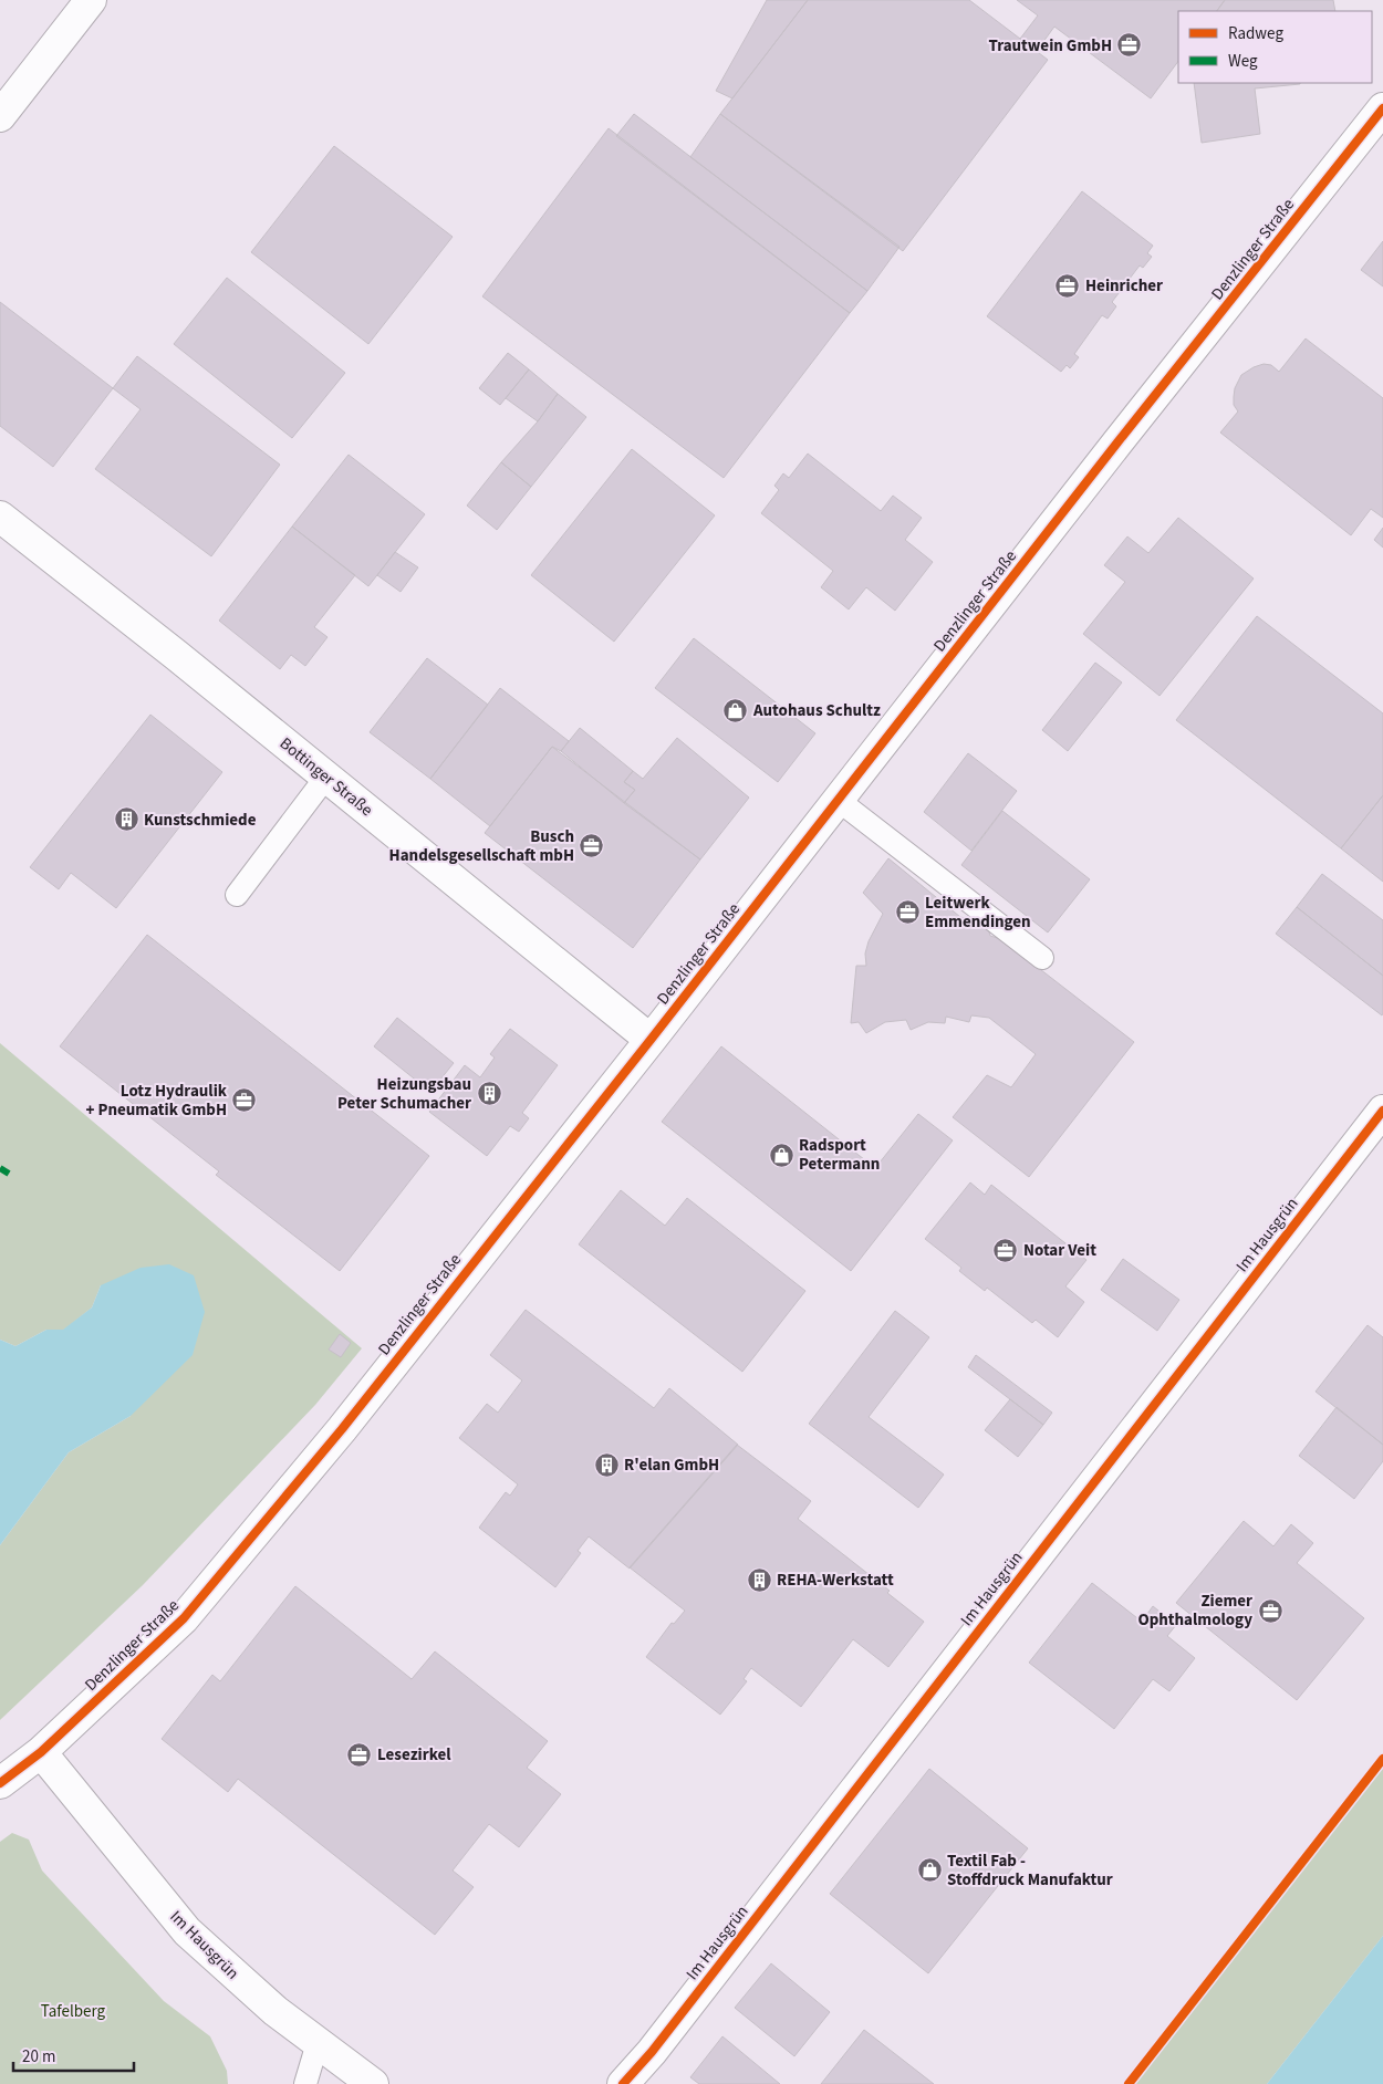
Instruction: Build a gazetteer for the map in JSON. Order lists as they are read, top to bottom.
{
  "streets": {
    "street": ["Denzlinger Straße", "Bottinger Straße", "Im Hausgrün"]
  },
  "crossings": [
    ["Denzlinger Straße", "Bottinger Straße"],
    ["Denzlinger Straße", "Im Hausgrün"]
  ],
  "parks": ["Tafelberg"],
  "places": {
    "office": [
      "Trautwein GmbH",
      "Heinricher",
      "Busch Handelsgesellschaft mbH",
      "Leitwerk Emmendingen",
      "Lotz Hydraulik + Pneumatik GmbH",
      "Notar Veit",
      "Ziemer Ophthalmology",
      "Lesezirkel"
    ],
    "shop": ["Autohaus Schultz", "Radsport Petermann", "Textil Fab - Stoffdruck Manufaktur"],
    "building": [
      "Kunstschmiede",
      "Heizungsbau Peter Schumacher",
      "R'elan GmbH",
      "REHA-Werkstatt"
    ]
  },
  "legend": ["Radweg", "Weg"],
  "scale_bar": "20 m"
}
